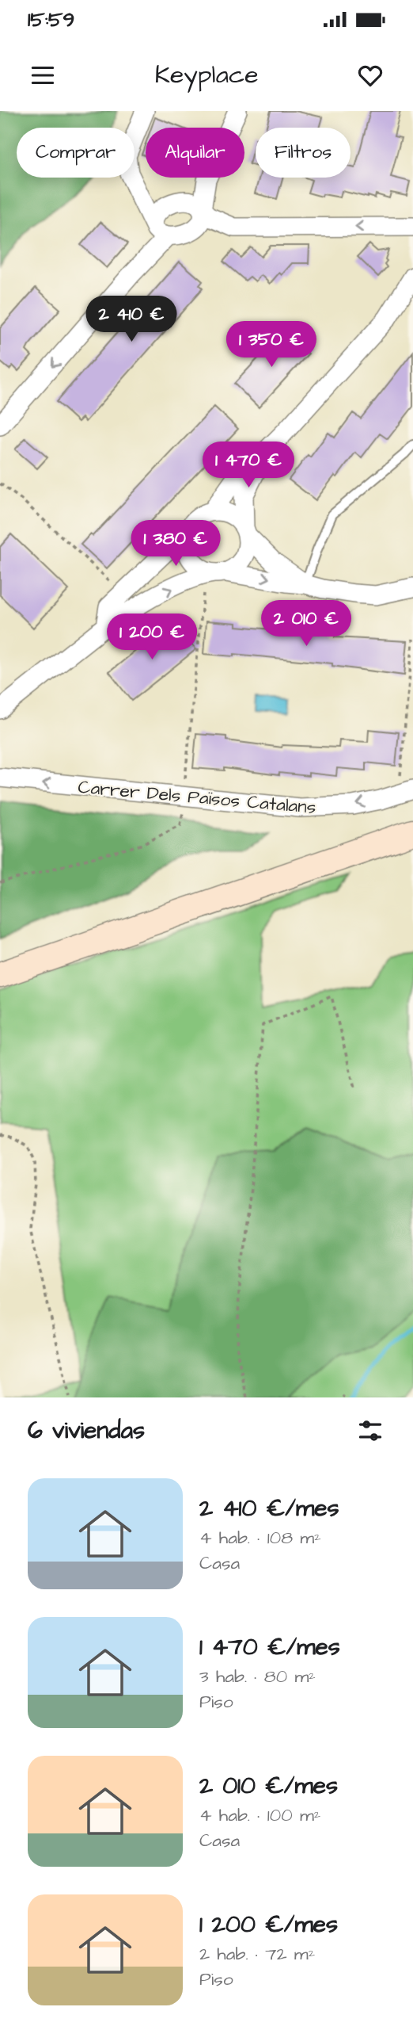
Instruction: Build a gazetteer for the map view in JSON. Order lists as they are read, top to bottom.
{
  "streets": {
    "street": ["Carrer Dels Països Catalans"]
  },
  "page": {
    "status": "15:59",
    "header": "Keyplace",
    "chip": ["Comprar", "Alquilar", "Filtros"],
    "price": [
      "2 410 €",
      "1 350 €",
      "1 470 €",
      "1 380 €",
      "2 010 €",
      "1 200 €"
    ],
    "heading": "6 viviendas",
    "list": [
      {
        "name": "2 410 €/mes",
        "note": "4 hab. · 108 m² · Casa"
      },
      {
        "name": "1 470 €/mes",
        "note": "3 hab. · 80 m² · Piso"
      },
      {
        "name": "2 010 €/mes",
        "note": "4 hab. · 100 m² · Casa"
      },
      {
        "name": "1 200 €/mes",
        "note": "2 hab. · 72 m² · Piso"
      }
    ]
  }
}
